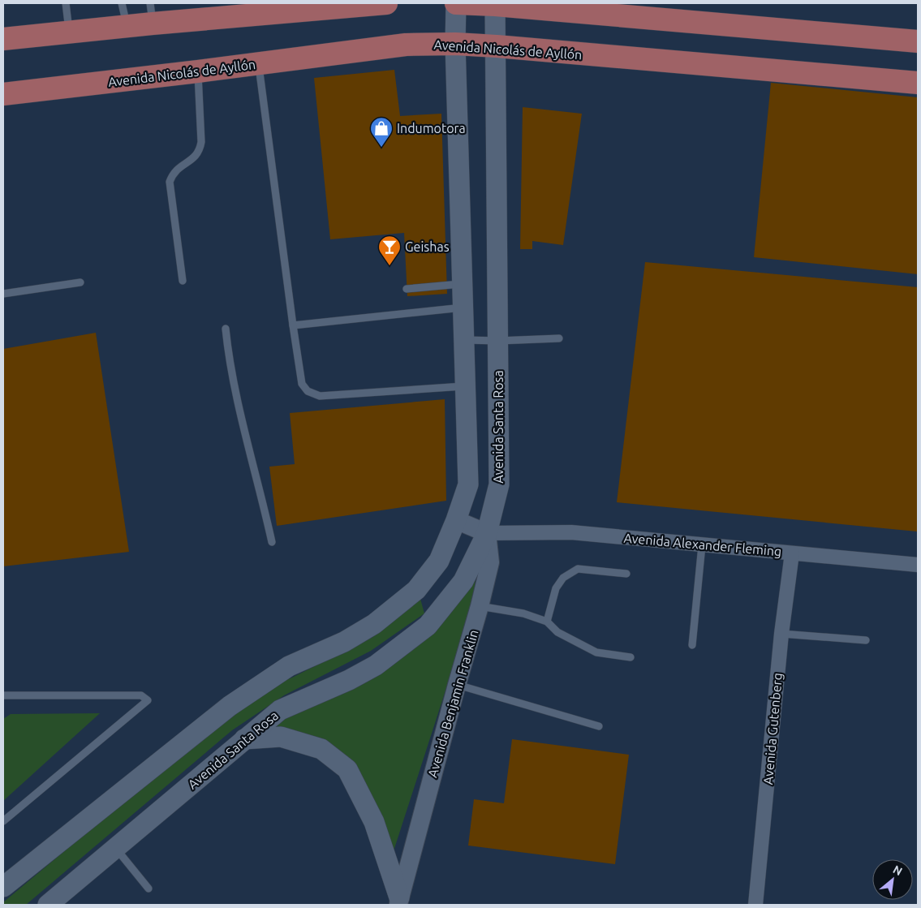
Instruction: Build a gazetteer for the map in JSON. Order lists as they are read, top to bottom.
{
  "streets": {
    "main road": ["Avenida Nicolás de Ayllón", "Avenida Santa Rosa"],
    "street": ["Avenida Alexander Fleming", "Avenida Benjamin Franklin", "Avenida Gutenberg"]
  },
  "crossings": [
    ["Avenida Nicolás de Ayllón", "Avenida Santa Rosa"],
    ["Avenida Santa Rosa", "Avenida Alexander Fleming"],
    ["Avenida Santa Rosa", "Avenida Benjamin Franklin"],
    ["Avenida Alexander Fleming", "Avenida Benjamin Franklin"],
    ["Avenida Alexander Fleming", "Avenida Gutenberg"]
  ],
  "places": {
    "shop": ["Indumotora"],
    "bar": ["Geishas"]
  },
  "north": "top right"
}
